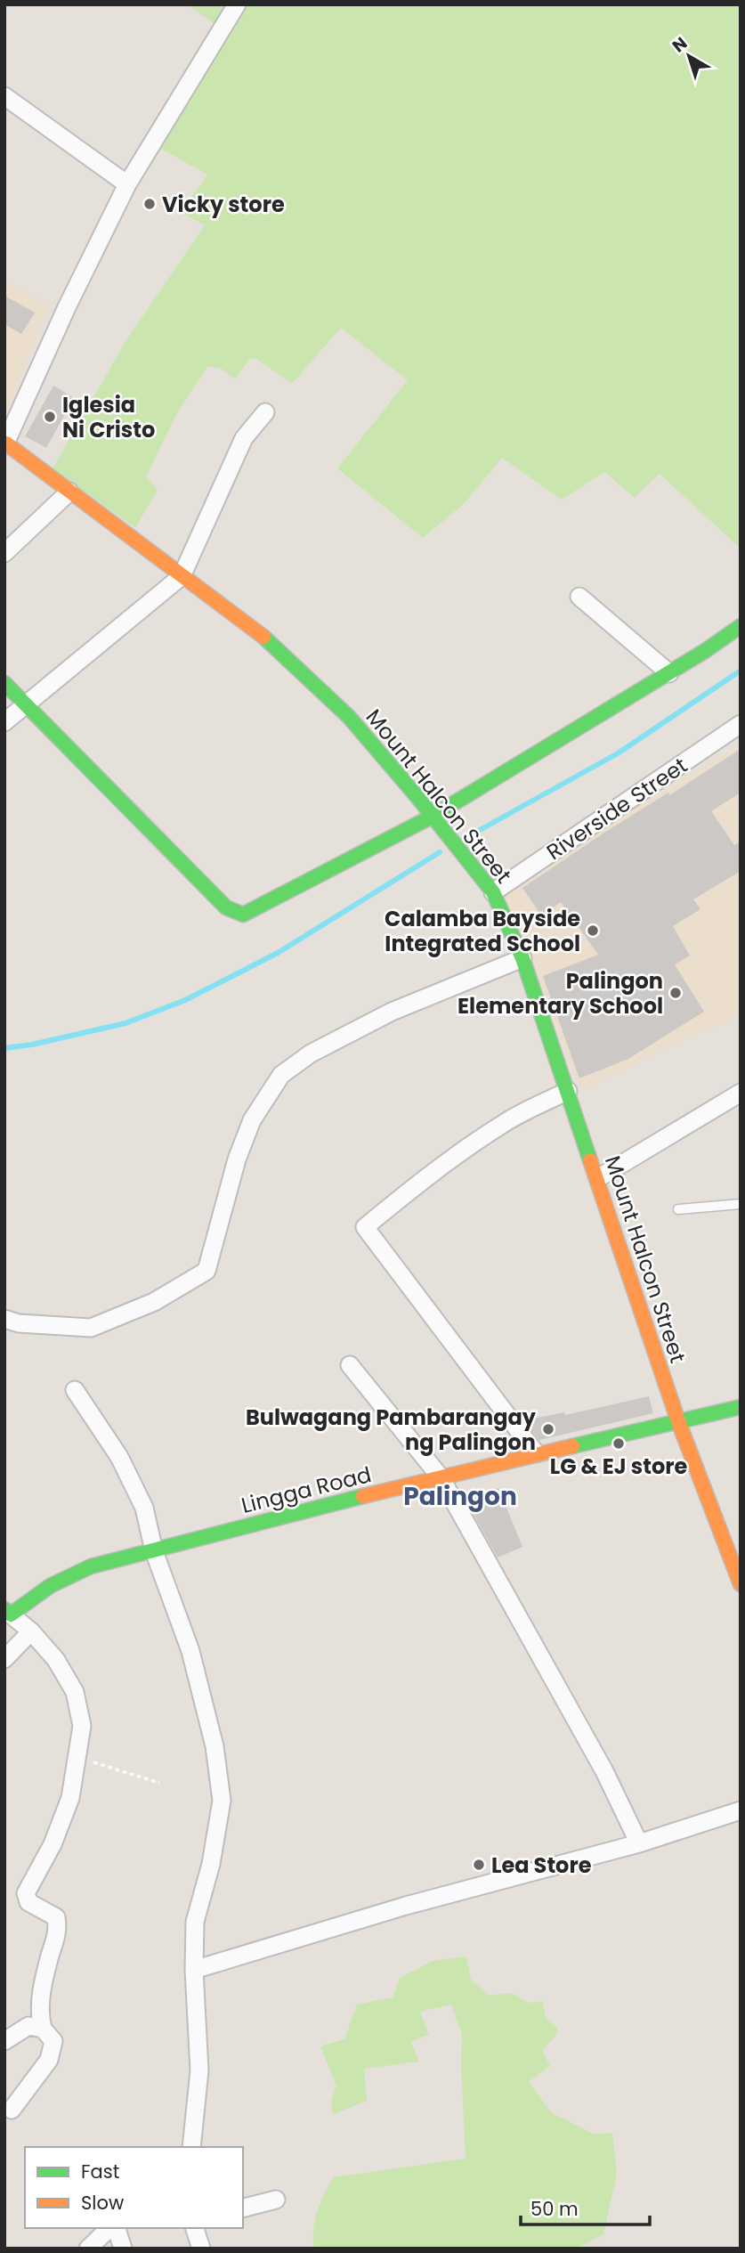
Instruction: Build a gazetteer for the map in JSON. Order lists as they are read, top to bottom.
{
  "streets": {
    "street": ["Mount Halcon Street", "Riverside Street", "Lingga Road"]
  },
  "crossings": [
    ["Mount Halcon Street", "Riverside Street"],
    ["Mount Halcon Street", "Lingga Road"]
  ],
  "districts": ["Palingon"],
  "places": [
    "Vicky store",
    "Iglesia Ni Cristo",
    "Calamba Bayside Integrated School",
    "Palingon Elementary School",
    "Bulwagang Pambarangay ng Palingon",
    "LG & EJ store",
    "Lea Store"
  ],
  "legend": ["Fast", "Slow"],
  "scale_bar": "50 m",
  "north": "top left"
}
